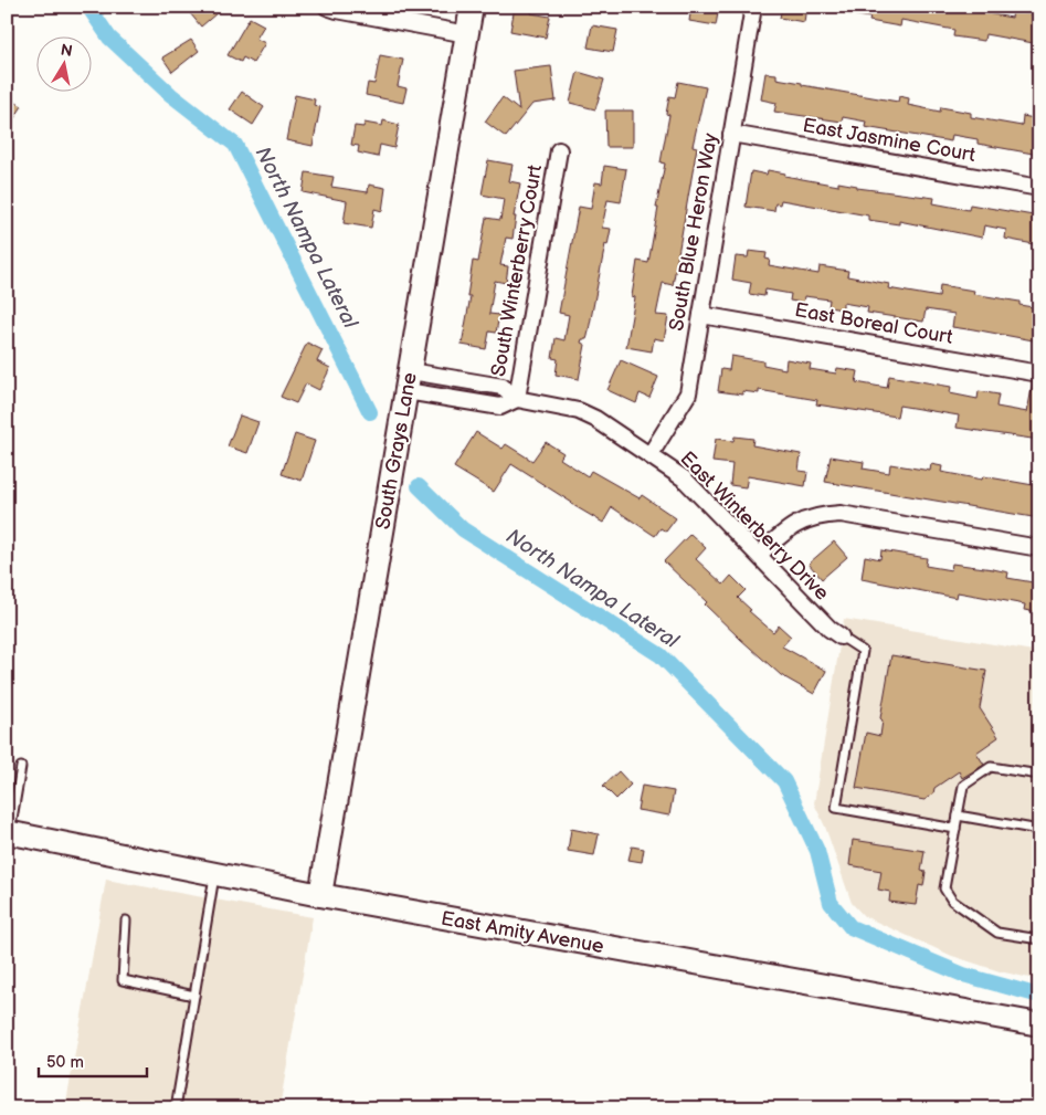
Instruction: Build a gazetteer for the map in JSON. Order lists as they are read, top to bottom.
{
  "streets": {
    "main road": ["South Grays Lane", "East Amity Avenue"],
    "street": [
      "East Jasmine Court",
      "South Blue Heron Way",
      "South Winterberry Court",
      "East Boreal Court",
      "East Winterberry Drive"
    ]
  },
  "crossings": [
    ["East Jasmine Court", "South Blue Heron Way"],
    ["South Blue Heron Way", "East Boreal Court"],
    ["South Blue Heron Way", "East Winterberry Drive"],
    ["South Winterberry Court", "East Winterberry Drive"],
    ["South Grays Lane", "East Winterberry Drive"],
    ["South Grays Lane", "East Amity Avenue"]
  ],
  "water": ["North Nampa Lateral"],
  "scale_bar": "50 m",
  "north": "top"
}
